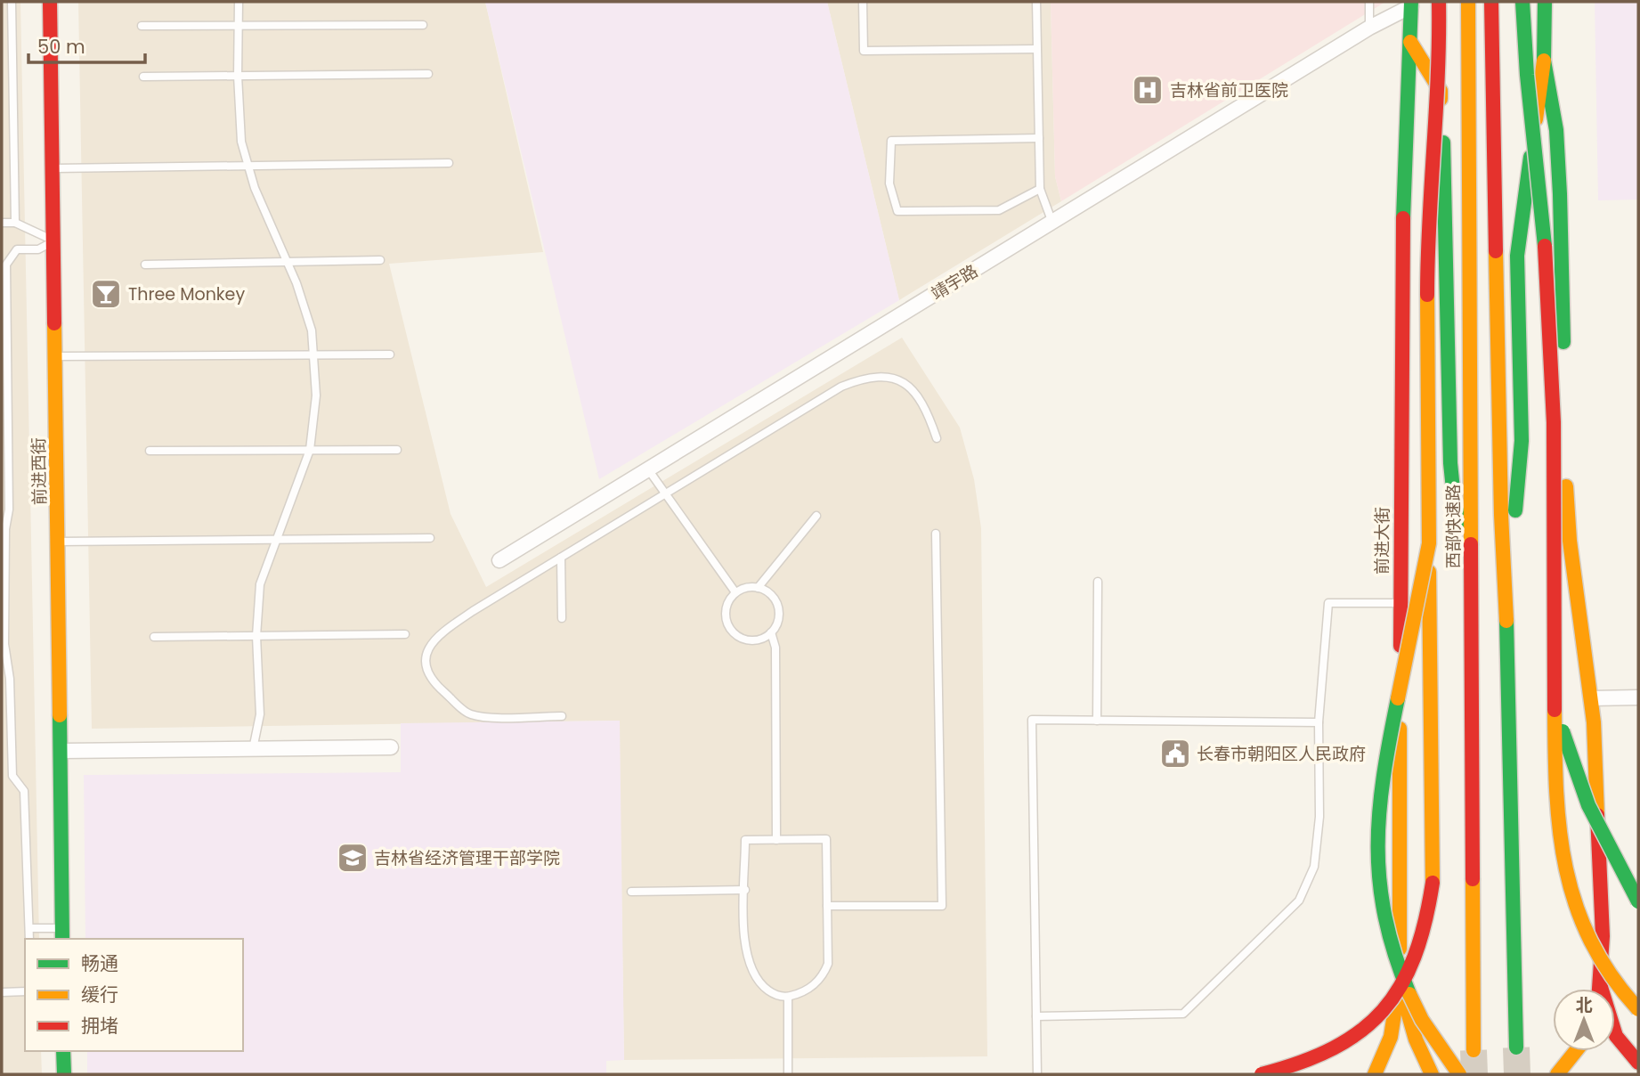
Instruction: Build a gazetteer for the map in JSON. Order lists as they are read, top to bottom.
{
  "streets": {
    "main road": ["前进西街", "西部快速路", "前进大街"],
    "street": ["靖宇路"]
  },
  "crossings": [
    ["靖宇路", "前进大街"]
  ],
  "places": {
    "hospital": ["吉林省前卫医院"],
    "bar": ["Three Monkey"],
    "public building": ["长春市朝阳区人民政府"],
    "school or university": ["吉林省经济管理干部学院"]
  },
  "legend": ["畅通", "缓行", "拥堵"],
  "scale_bar": "50 m",
  "north": "top"
}
